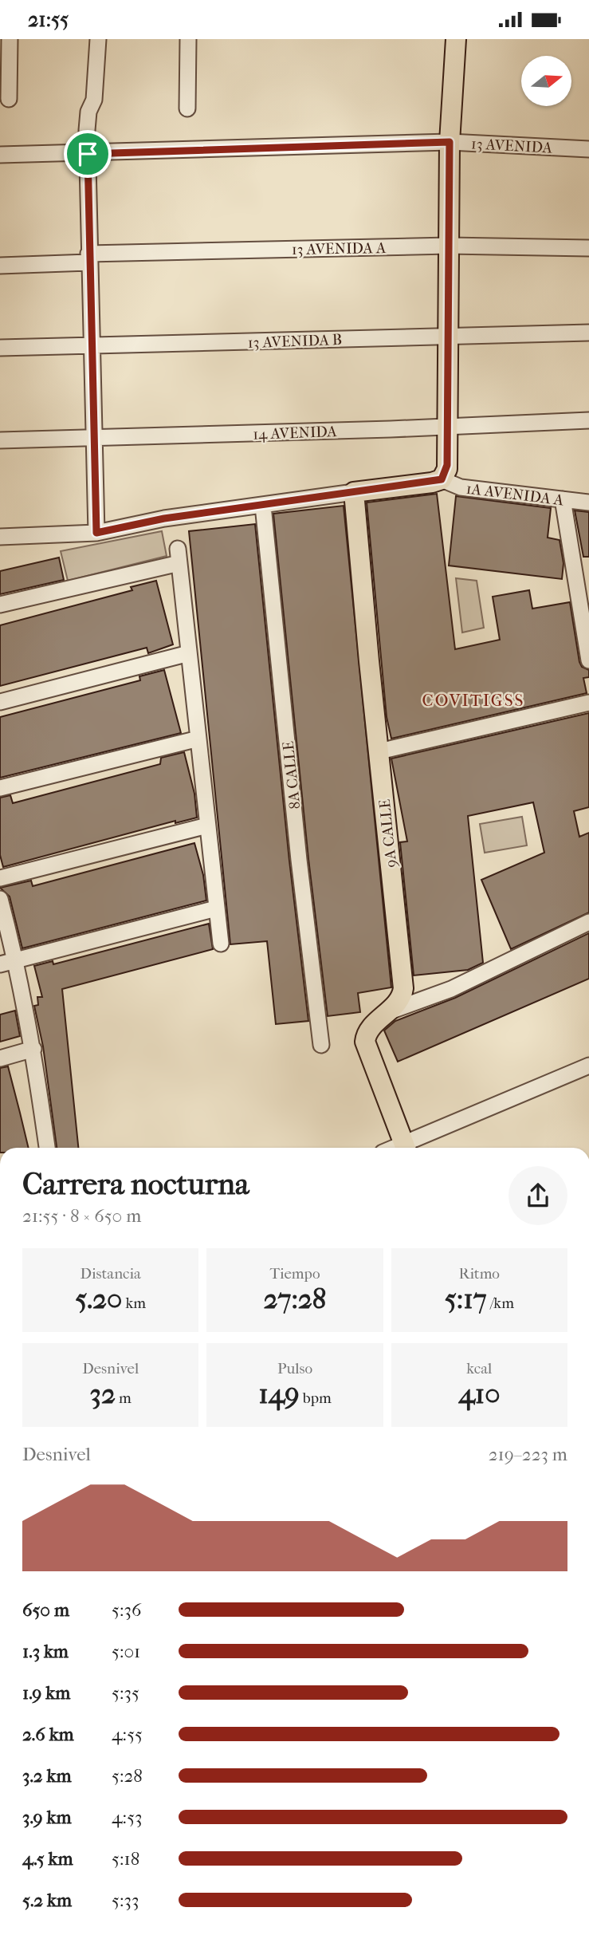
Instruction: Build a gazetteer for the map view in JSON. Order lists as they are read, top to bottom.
{
  "streets": {
    "main road": ["1A AVENIDA A", "9A CALLE"],
    "street": [
      "13 AVENIDA",
      "13 AVENIDA A",
      "13 AVENIDA B",
      "14 AVENIDA",
      "8A CALLE"
    ]
  },
  "crossings": [
    ["13 AVENIDA", "1A AVENIDA A"],
    ["13 AVENIDA A", "1A AVENIDA A"],
    ["13 AVENIDA B", "1A AVENIDA A"],
    ["14 AVENIDA", "1A AVENIDA A"],
    ["1A AVENIDA A", "8A CALLE"],
    ["1A AVENIDA A", "9A CALLE"]
  ],
  "districts": ["COVITIGSS"],
  "north": "right",
  "page": {
    "status": "21:55",
    "heading": ["Carrera nocturna", "21:55 · 8 × 650 m"],
    "stats": [
      ["Distancia", "5.20 km"],
      ["Tiempo", "27:28"],
      ["Ritmo", "5:17 /km"],
      ["Desnivel", "32 m"],
      ["Pulso", "149 bpm"],
      ["kcal", "410"]
    ],
    "chart": ["Desnivel", "219–223 m"],
    "list": [
      {
        "name": "650 m",
        "note": "5:36"
      },
      {
        "name": "1.3 km",
        "note": "5:01"
      },
      {
        "name": "1.9 km",
        "note": "5:35"
      },
      {
        "name": "2.6 km",
        "note": "4:55"
      },
      {
        "name": "3.2 km",
        "note": "5:28"
      },
      {
        "name": "3.9 km",
        "note": "4:53"
      },
      {
        "name": "4.5 km",
        "note": "5:18"
      },
      {
        "name": "5.2 km",
        "note": "5:33"
      }
    ]
  }
}
